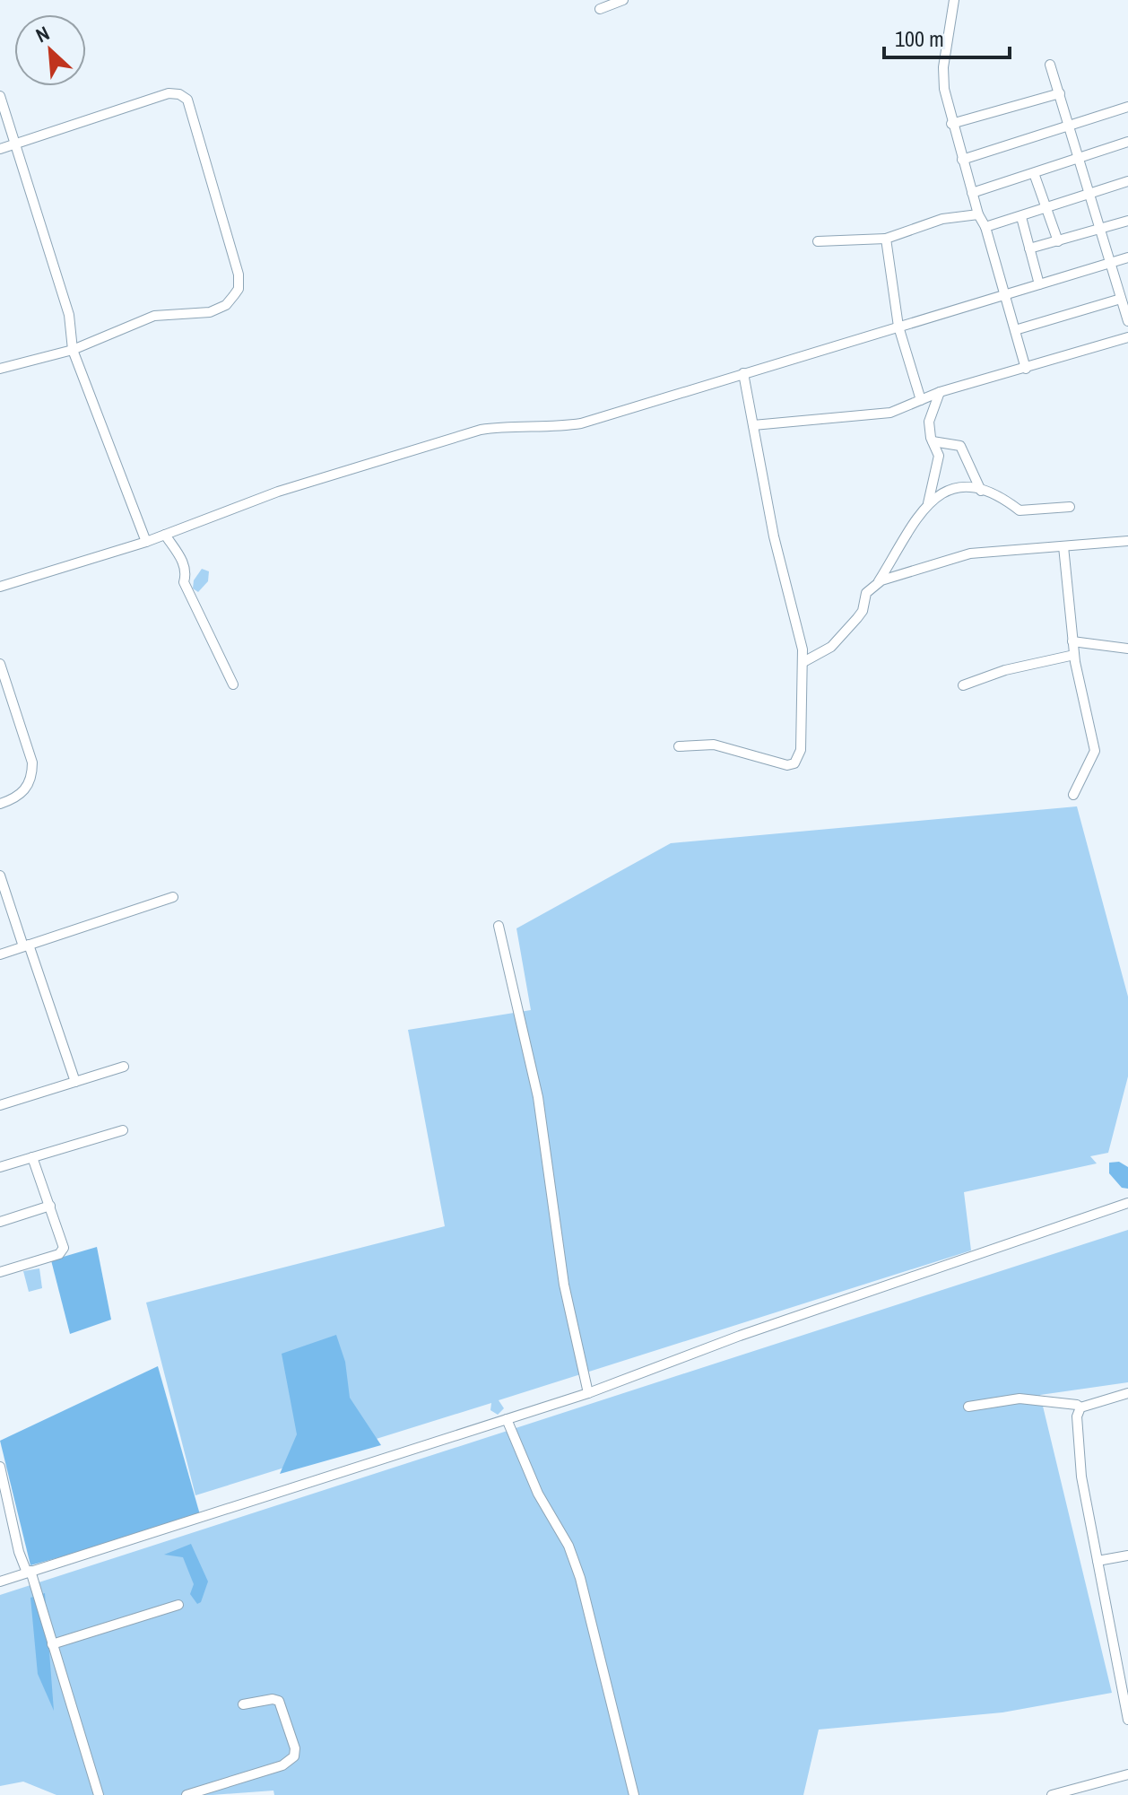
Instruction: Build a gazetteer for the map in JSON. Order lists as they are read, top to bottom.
{
  "scale_bar": "100 m",
  "north": "top left"
}
